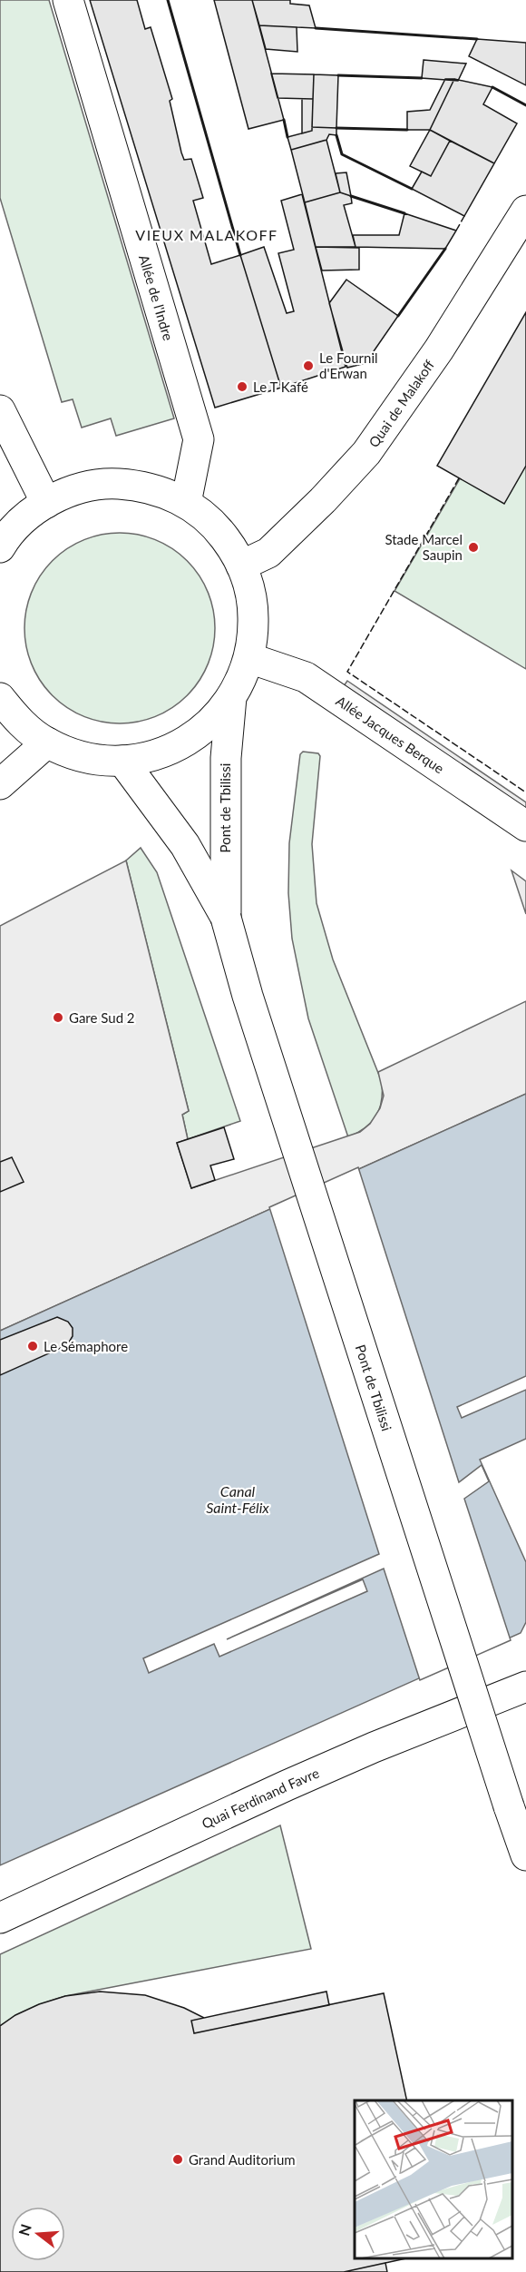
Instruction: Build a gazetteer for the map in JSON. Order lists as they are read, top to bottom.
{
  "streets": {
    "main road": [
      "Allée de l'Indre",
      "Quai de Malakoff",
      "Allée Jacques Berque",
      "Pont de Tbilissi",
      "Quai Ferdinand Favre"
    ]
  },
  "districts": ["VIEUX MALAKOFF"],
  "water": ["Canal Saint-Félix"],
  "places": [
    "Le Fournil d'Erwan",
    "Le T Kafé",
    "Stade Marcel Saupin",
    "Gare Sud 2",
    "Le Sémaphore",
    "Grand Auditorium"
  ],
  "north": "left"
}
